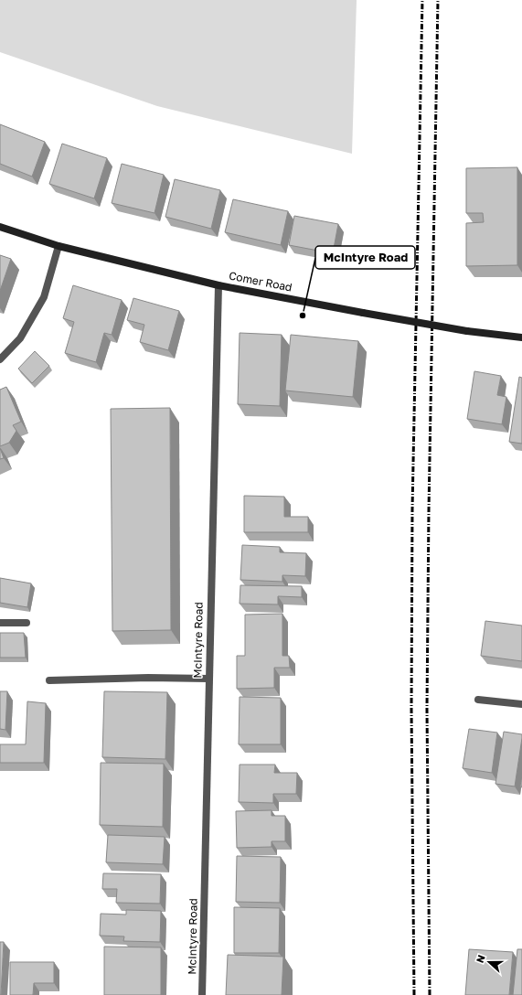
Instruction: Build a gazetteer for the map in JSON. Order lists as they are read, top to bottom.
{
  "streets": {
    "street": ["Comer Road", "McIntyre Road"]
  },
  "crossings": [
    ["Comer Road", "McIntyre Road"]
  ],
  "places": ["McIntyre Road"],
  "north": "left"
}
